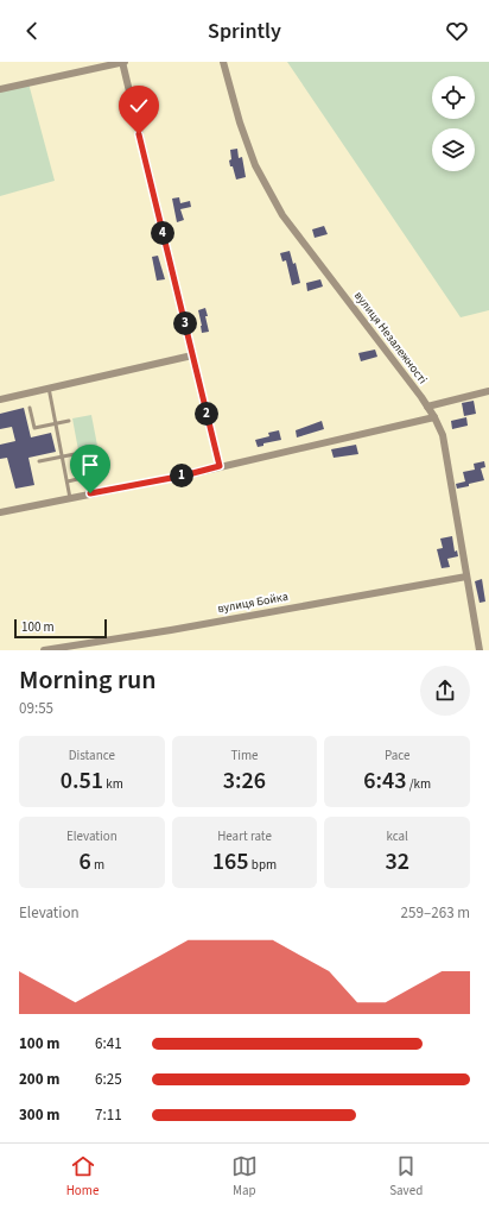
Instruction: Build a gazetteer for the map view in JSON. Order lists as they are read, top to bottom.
{
  "streets": {
    "street": ["вулиця Незалежності", "вулиця Бойка"]
  },
  "crossings": [
    ["вулиця Незалежності", "вулиця Бойка"]
  ],
  "scale_bar": "100 m",
  "page": {
    "header": "Sprintly",
    "pins": [
      "4",
      "3",
      "2",
      "1"
    ],
    "scale": "100 m",
    "heading": ["Morning run", "09:55"],
    "stats": [
      ["Distance", "0.51 km"],
      ["Time", "3:26"],
      ["Pace", "6:43 /km"],
      ["Elevation", "6 m"],
      ["Heart rate", "165 bpm"],
      ["kcal", "32"]
    ],
    "chart": ["Elevation", "259–263 m"],
    "list": [
      {
        "name": "100 m",
        "note": "6:41"
      },
      {
        "name": "200 m",
        "note": "6:25"
      },
      {
        "name": "300 m",
        "note": "7:11"
      }
    ],
    "tabs": ["Home", "Map", "Saved"]
  }
}
